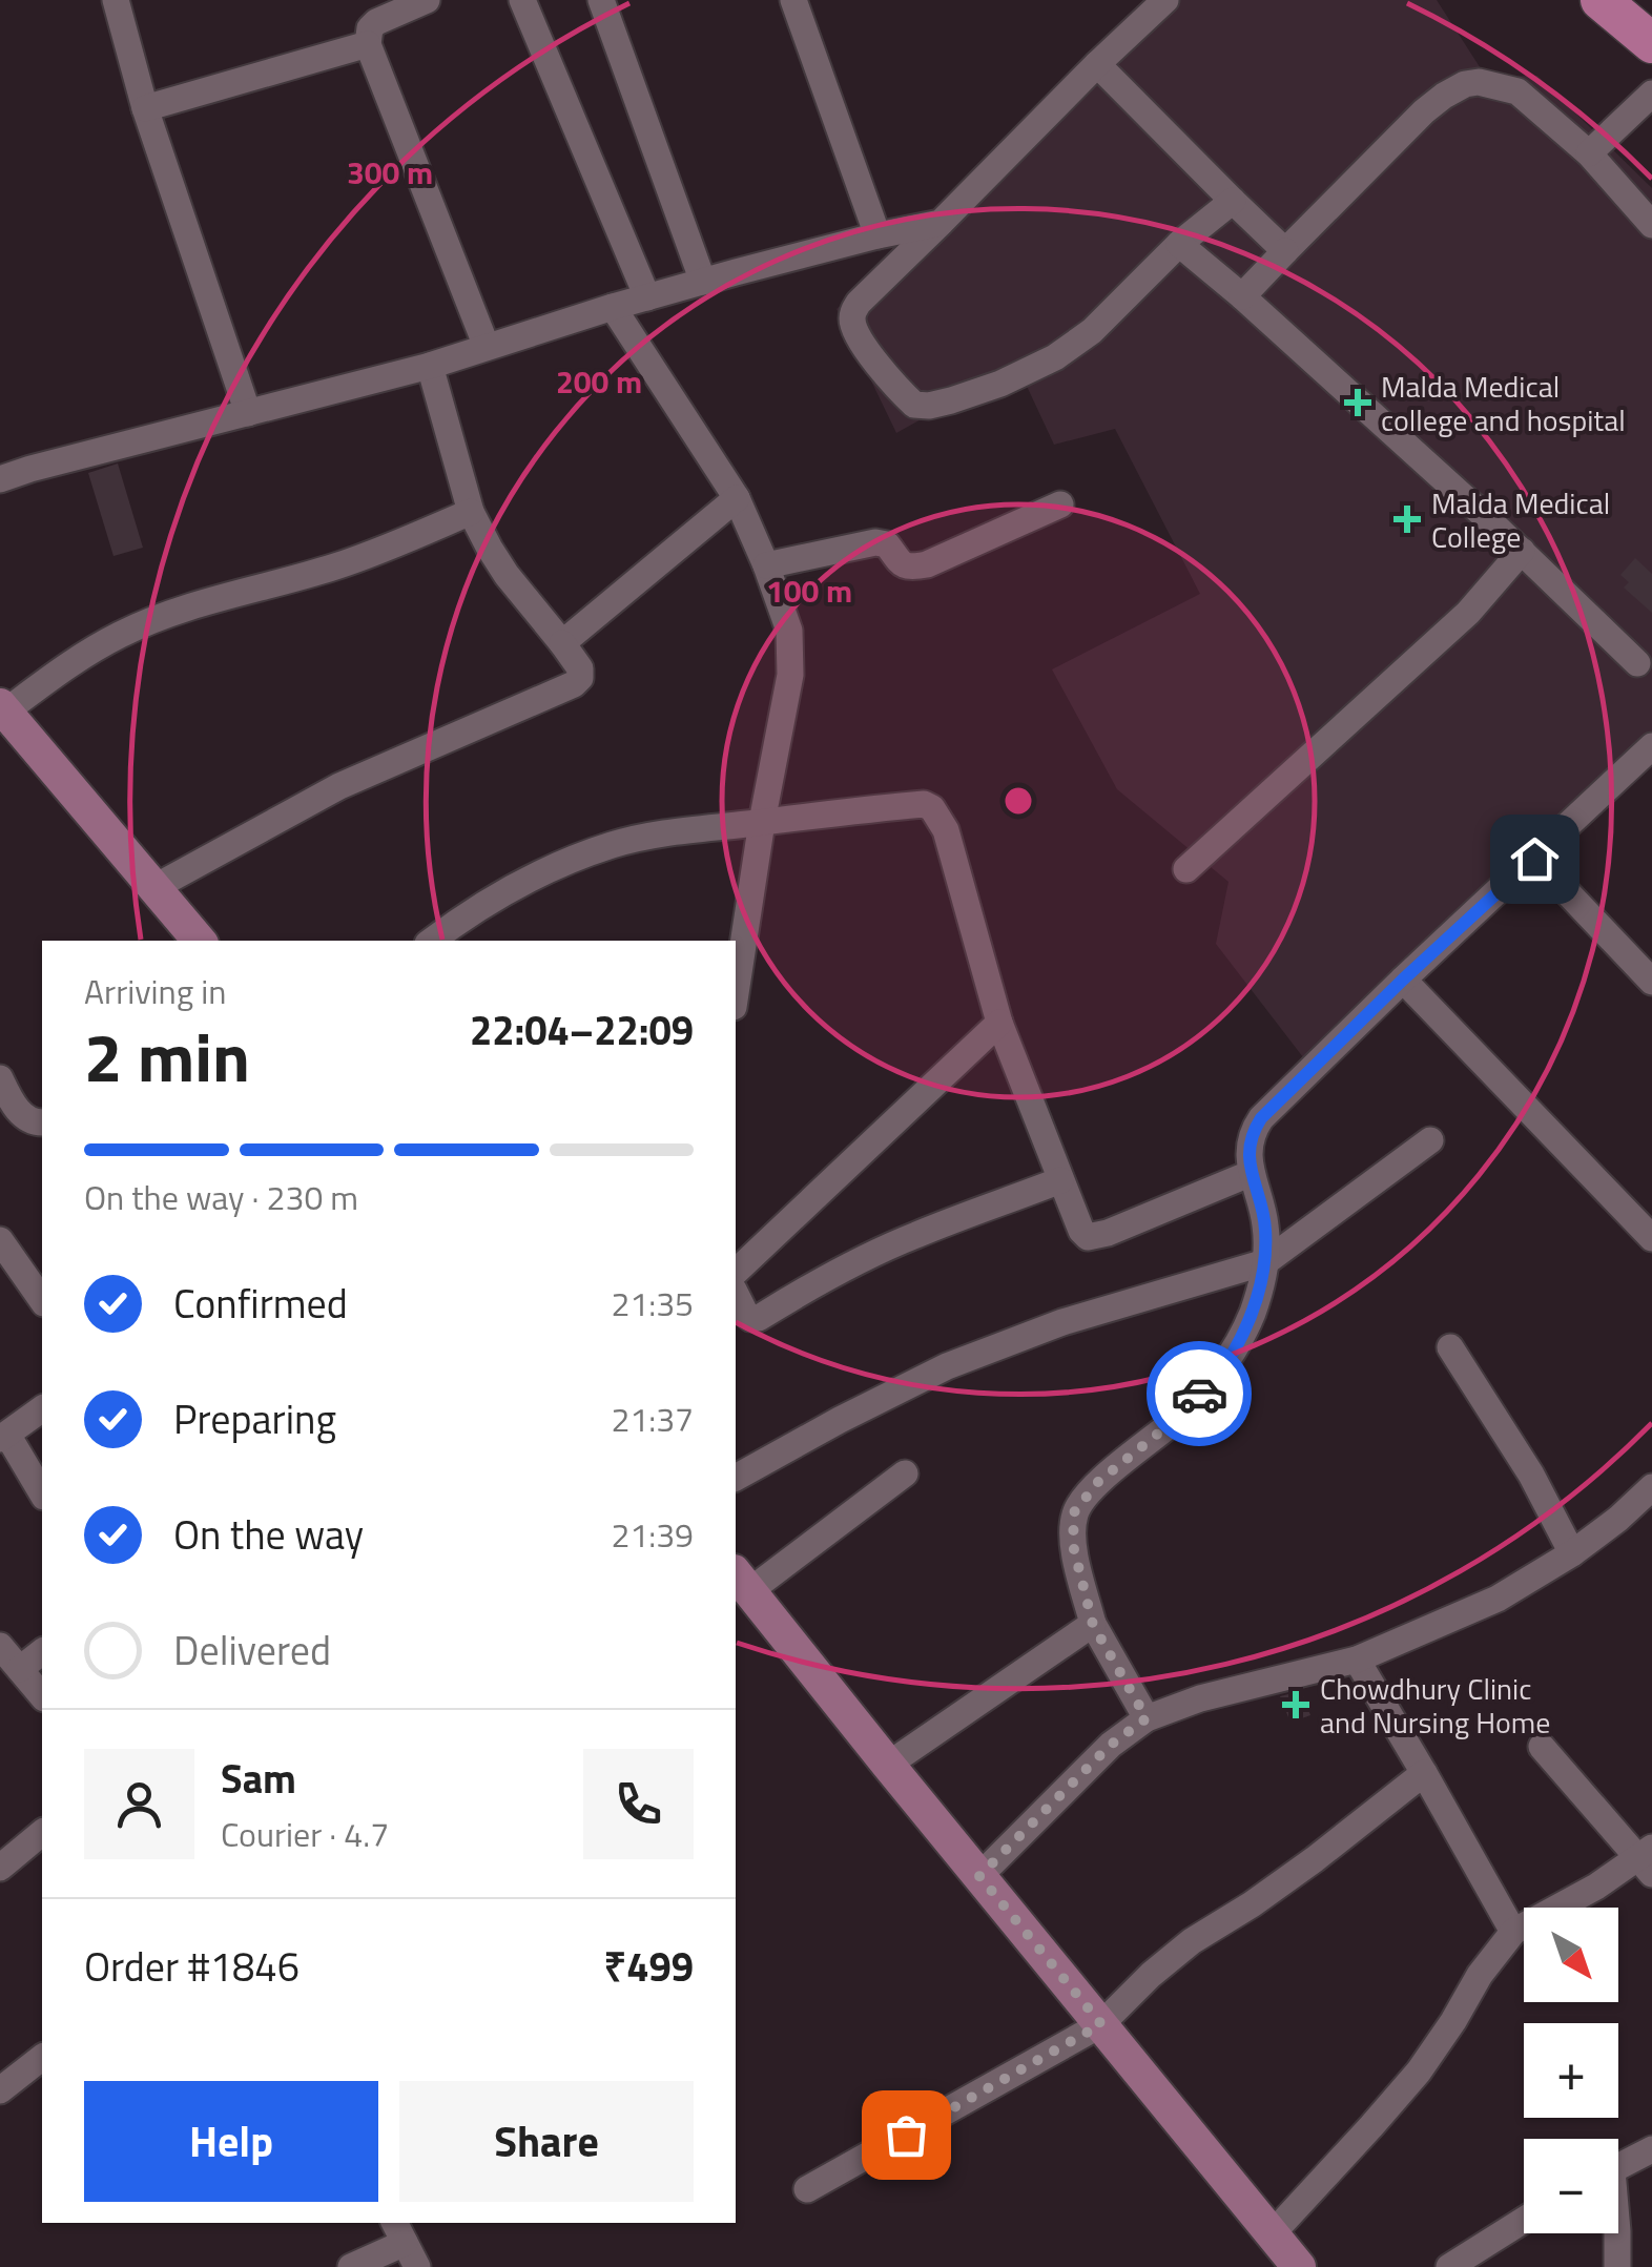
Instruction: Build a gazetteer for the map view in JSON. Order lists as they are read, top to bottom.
{
  "places": {
    "health": ["Malda Medical college and hospital", "Malda Medical College", "Chowdhury Clinic and Nursing Home"]
  },
  "north": "bottom right",
  "page": {
    "heading": ["2 min", "Arriving in", "22:04–22:09"],
    "panel": [
      "Sam",
      "Courier · 4.7",
      "Order #1846",
      "₹499"
    ],
    "bar": "On the way · 230 m",
    "list": [
      ["Confirmed", "21:35"],
      ["Preparing", "21:37"],
      ["On the way", "21:39"],
      "Delivered"
    ],
    "map_buttons": ["+", "−"],
    "buttons": ["Help", "Share"]
  },
  "rings": ["300 m", "200 m", "100 m"]
}
